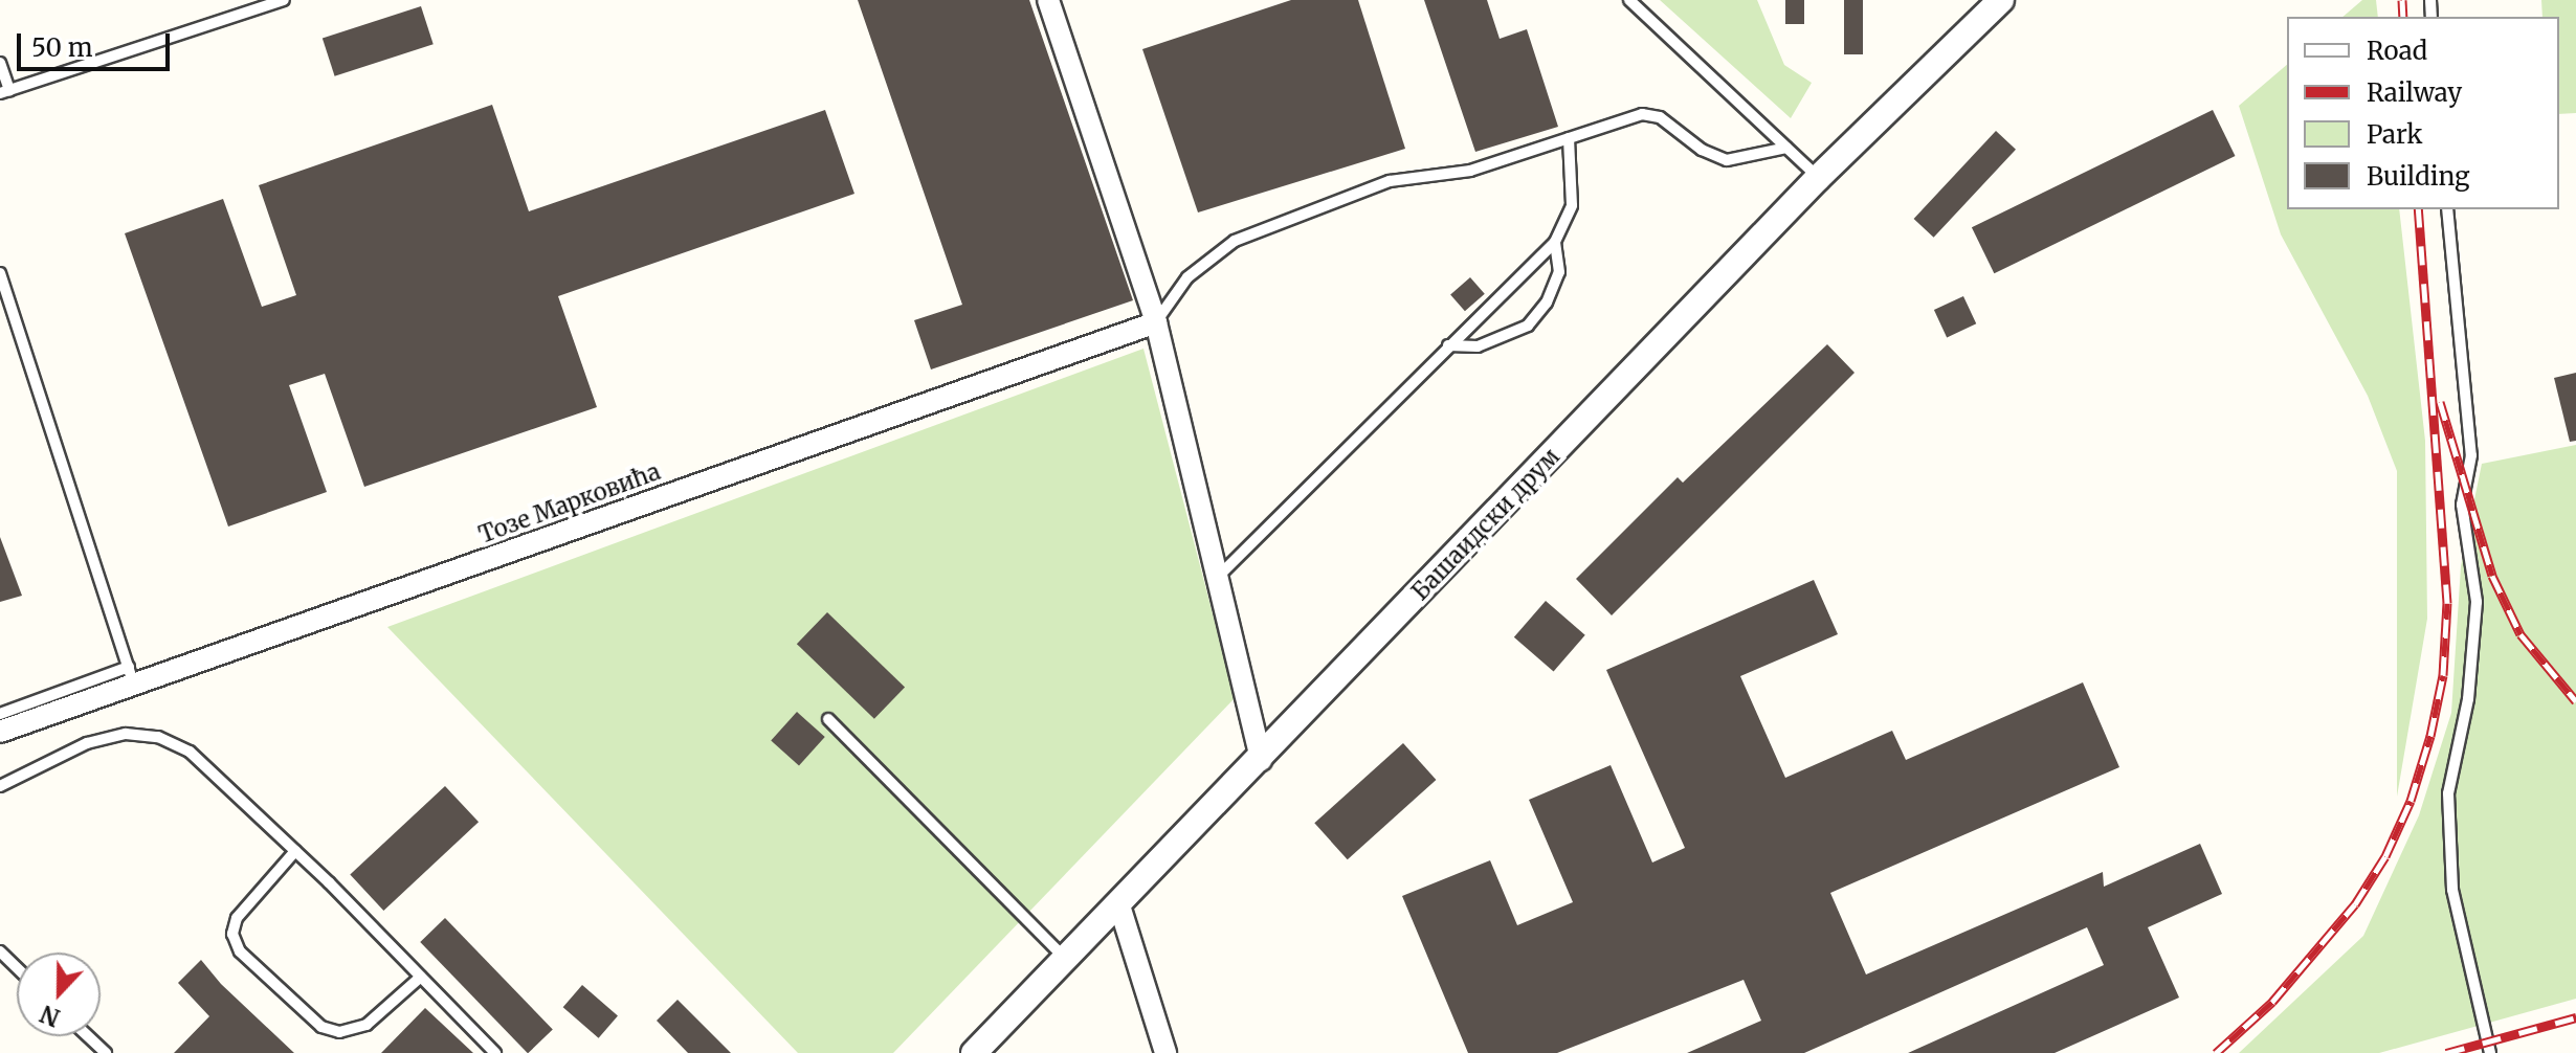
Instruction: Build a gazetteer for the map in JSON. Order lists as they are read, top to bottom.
{
  "streets": {
    "street": ["Тозе Марковића", "Башаидски друм"]
  },
  "legend": [
    "Road",
    "Railway",
    "Park",
    "Building"
  ],
  "scale_bar": "50 m",
  "north": "bottom"
}
